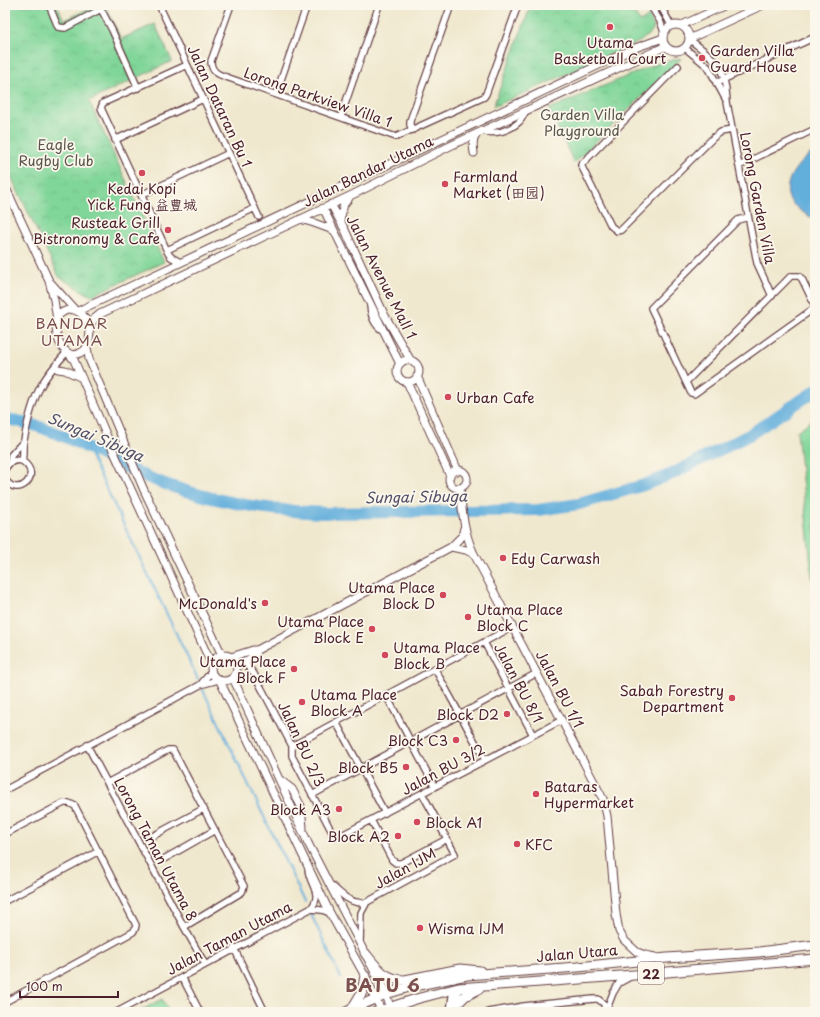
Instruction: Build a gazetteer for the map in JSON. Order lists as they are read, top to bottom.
{
  "streets": {
    "highway": ["Jalan Utara", "22"],
    "street": [
      "Lorong Parkview Villa 1",
      "Jalan Dataran Bu 1",
      "Jalan Bandar Utama",
      "Lorong Garden Villa",
      "Jalan Avenue Mall 1",
      "Jalan BU 8/1",
      "Jalan BU 1/1",
      "Jalan BU 2/3",
      "Jalan BU 3/2",
      "Lorong Taman Utama 8",
      "Jalan IJM",
      "Jalan Taman Utama"
    ]
  },
  "crossings": [
    ["Jalan Bandar Utama", "Lorong Garden Villa"],
    ["Jalan Bandar Utama", "Jalan Avenue Mall 1"],
    ["Jalan BU 8/1", "Jalan BU 3/2"],
    ["Jalan BU 1/1", "Jalan BU 3/2"],
    ["Jalan BU 1/1", "Jalan Utara"],
    ["Jalan BU 2/3", "Jalan BU 3/2"],
    ["Lorong Taman Utama 8", "Jalan Taman Utama"]
  ],
  "districts": ["BANDAR UTAMA", "BATU 6"],
  "water": ["Sungai Sibuga"],
  "parks": ["Garden Villa Playground", "Eagle Rugby Club"],
  "places": [
    "Utama Basketball Court",
    "Garden Villa Guard House",
    "Kedai Kopi Yick Fung 益豊城",
    "Farmland Market (田园)",
    "Rusteak Grill Bistronomy & Cafe",
    "Urban Cafe",
    "Edy Carwash",
    "Utama Place Block D",
    "McDonald's",
    "Utama Place Block C",
    "Utama Place Block E",
    "Utama Place Block B",
    "Utama Place Block F",
    "Sabah Forestry Department",
    "Utama Place Block A",
    "Block D2",
    "Block C3",
    "Block B5",
    "Bataras Hypermarket",
    "Block A3",
    "Block A1",
    "Block A2",
    "KFC",
    "Wisma IJM"
  ],
  "scale_bar": "100 m"
}
